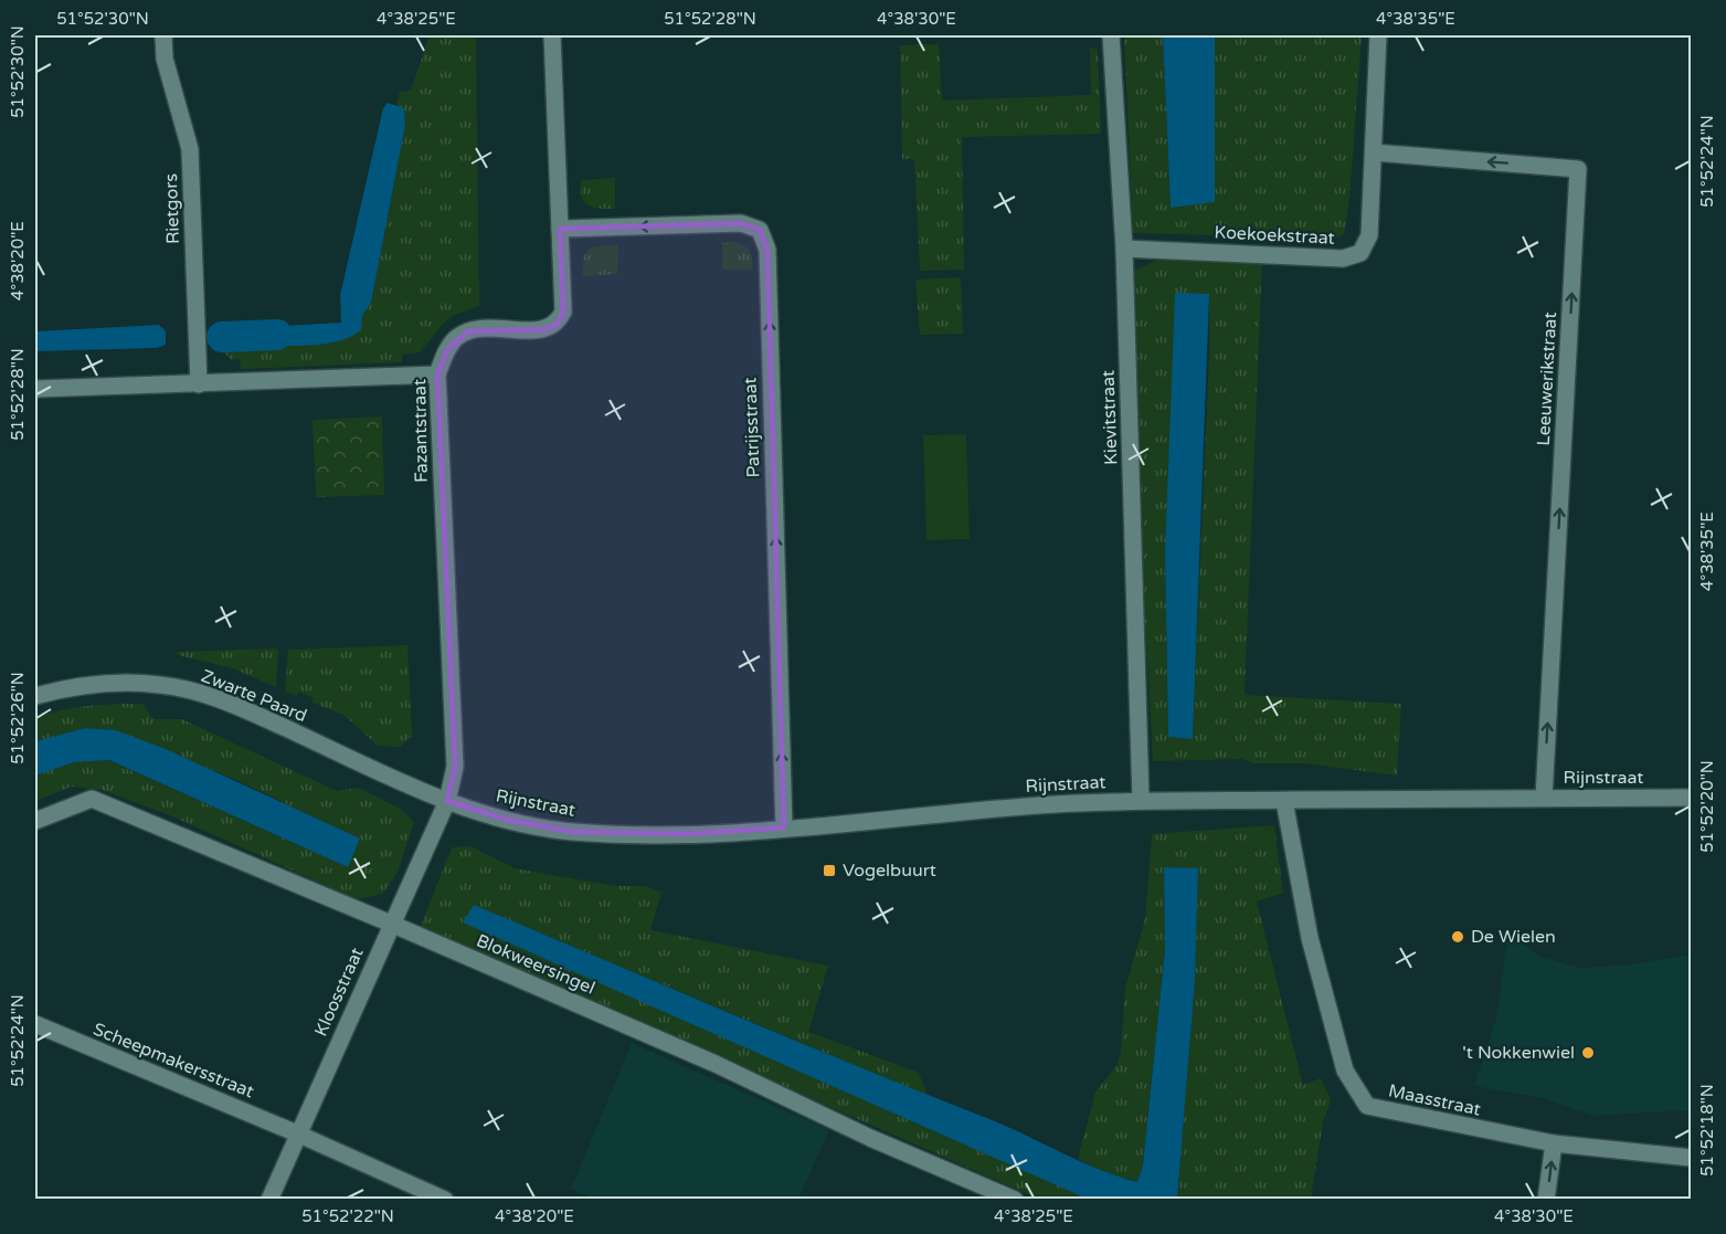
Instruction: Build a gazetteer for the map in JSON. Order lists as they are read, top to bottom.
{
  "streets": {
    "street": [
      "Rietgors",
      "Koekoekstraat",
      "Leeuwerikstraat",
      "Kievitstraat",
      "Patrijsstraat",
      "Fazantstraat",
      "Zwarte Paard",
      "Rijnstraat",
      "Blokweersingel",
      "Kloosstraat",
      "Scheepmakersstraat",
      "Maasstraat"
    ]
  },
  "crossings": [
    ["Koekoekstraat", "Leeuwerikstraat"],
    ["Koekoekstraat", "Kievitstraat"],
    ["Leeuwerikstraat", "Rijnstraat"],
    ["Kievitstraat", "Rijnstraat"],
    ["Patrijsstraat", "Fazantstraat"],
    ["Patrijsstraat", "Rijnstraat"],
    ["Fazantstraat", "Zwarte Paard"],
    ["Fazantstraat", "Rijnstraat"],
    ["Fazantstraat", "Kloosstraat"],
    ["Zwarte Paard", "Rijnstraat"],
    ["Zwarte Paard", "Kloosstraat"],
    ["Rijnstraat", "Kloosstraat"],
    ["Rijnstraat", "Maasstraat"],
    ["Blokweersingel", "Kloosstraat"],
    ["Kloosstraat", "Scheepmakersstraat"]
  ],
  "places": {
    "transit": ["Vogelbuurt"],
    "other": ["De Wielen", "'t Nokkenwiel"]
  },
  "coordinates": [
    "51°52'30\"N",
    "4°38'25\"E",
    "51°52'28\"N",
    "4°38'30\"E",
    "4°38'35\"E",
    "51°52'24\"N",
    "4°38'20\"E",
    "51°52'26\"N",
    "51°52'20\"N",
    "51°52'18\"N",
    "51°52'22\"N"
  ]
}
